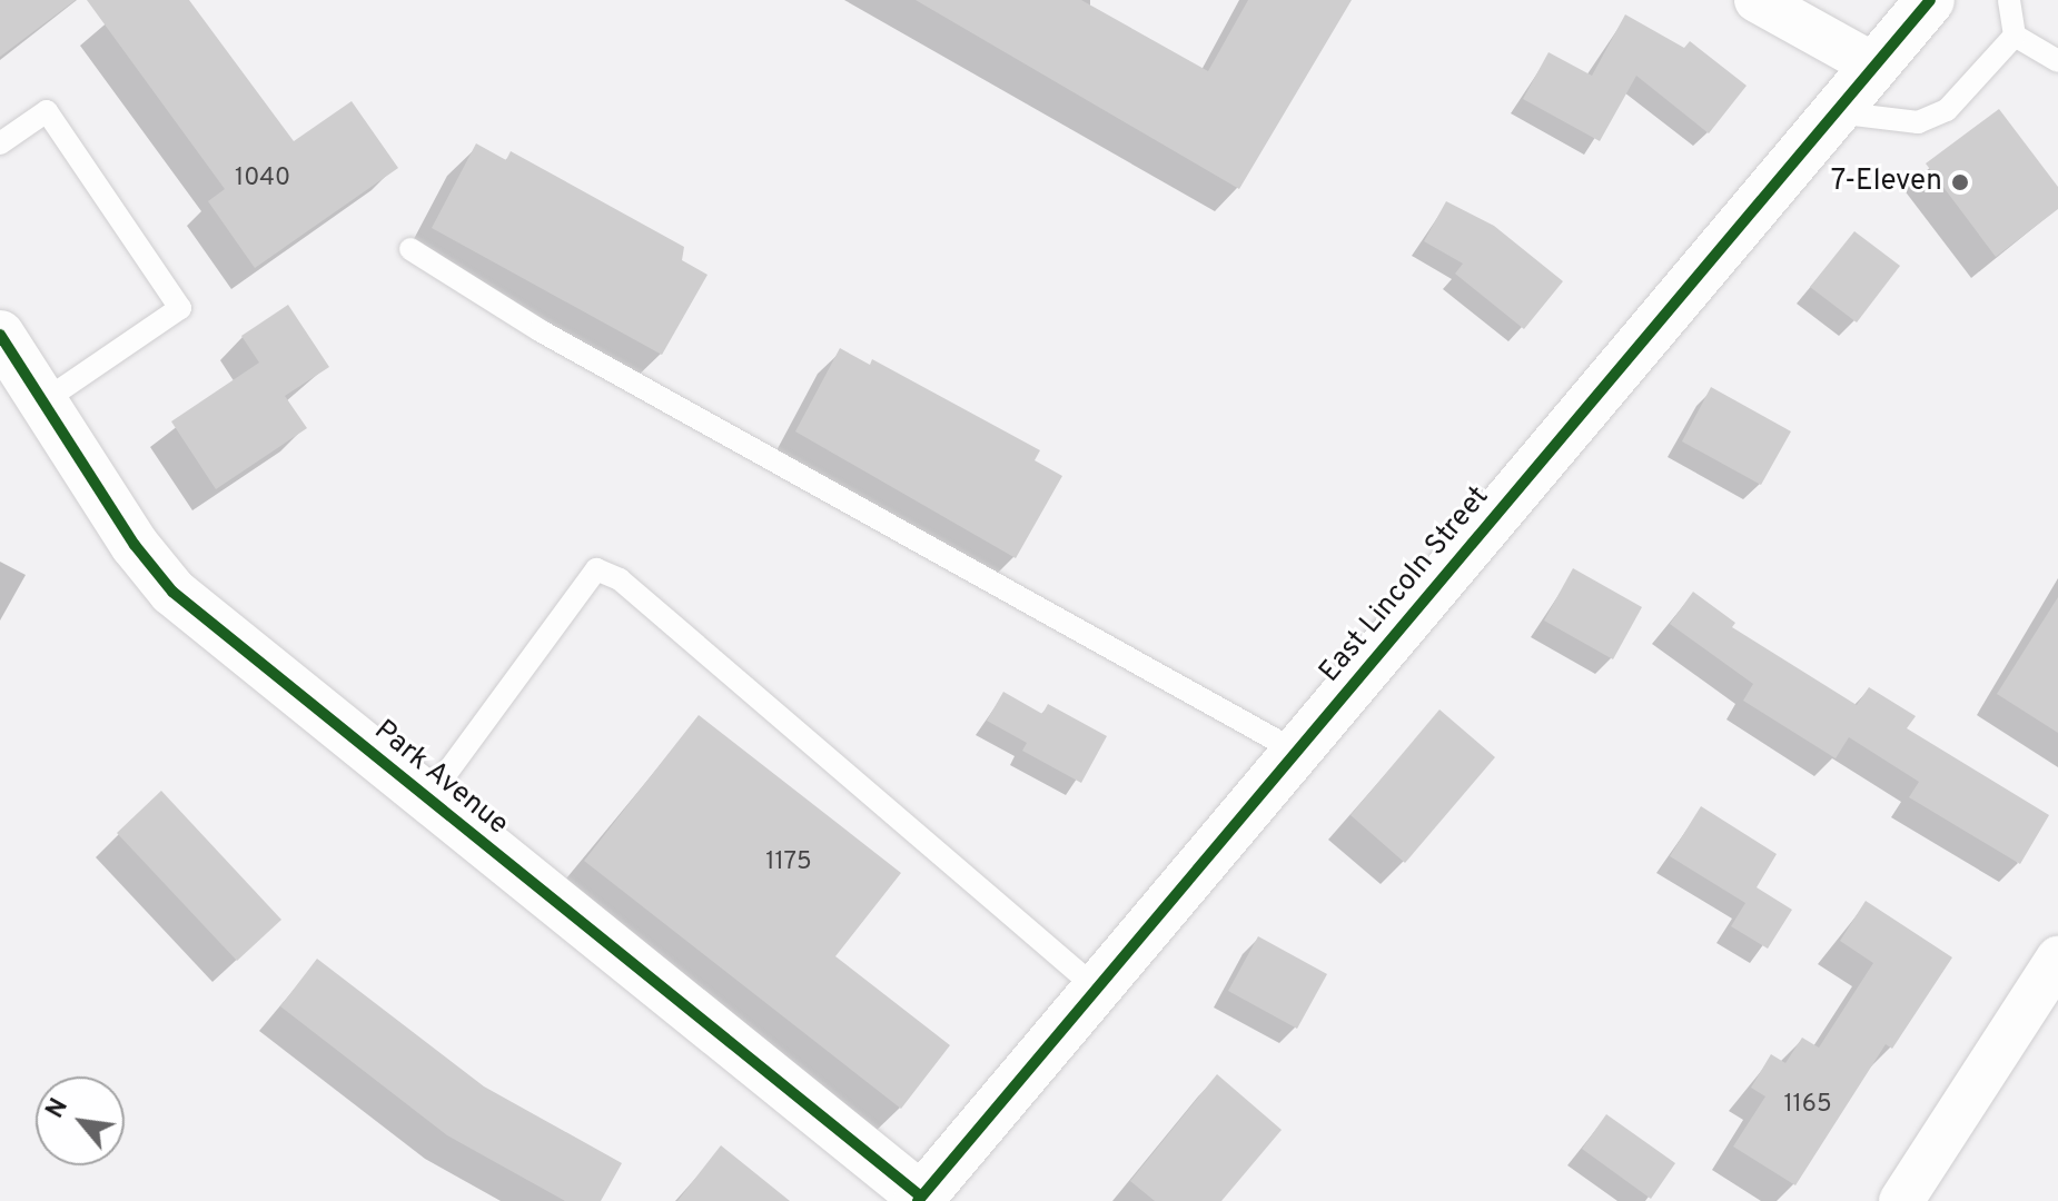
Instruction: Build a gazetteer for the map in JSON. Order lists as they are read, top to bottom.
{
  "streets": {
    "street": ["East Lincoln Street", "Park Avenue"]
  },
  "crossings": [
    ["East Lincoln Street", "Park Avenue"]
  ],
  "places": ["7-Eleven"],
  "house_numbers": ["1040", "1175", "1165"],
  "north": "top left"
}
